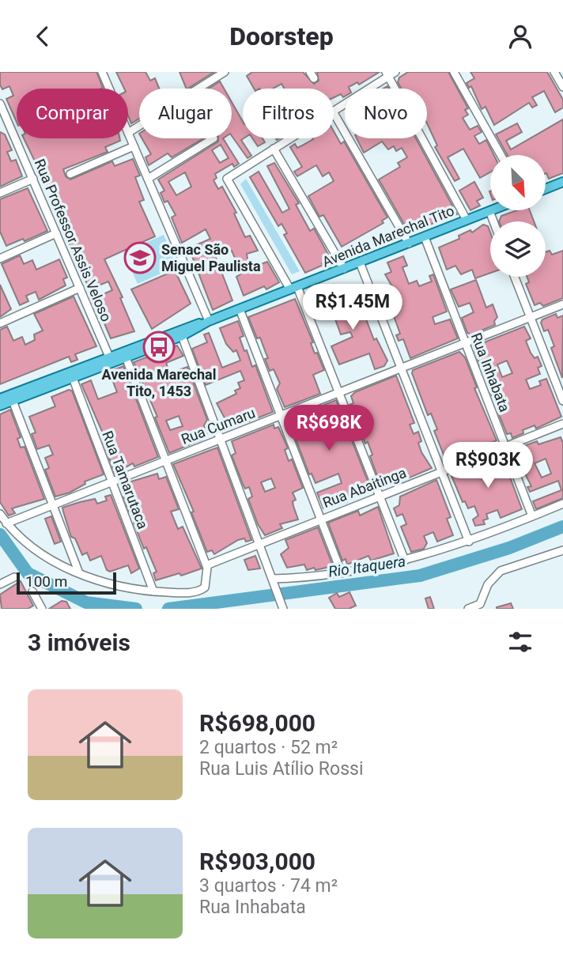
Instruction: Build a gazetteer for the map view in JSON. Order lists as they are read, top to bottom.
{
  "streets": {
    "main road": ["Avenida Marechal Tito"],
    "street": [
      "Rua Professor Assis Veloso",
      "Rua Inhabata",
      "Rua Cumaru",
      "Rua Tamarutaca",
      "Rua Abaitinga"
    ]
  },
  "crossings": [
    ["Avenida Marechal Tito", "Rua Professor Assis Veloso"],
    ["Avenida Marechal Tito", "Rua Inhabata"],
    ["Rua Inhabata", "Rua Cumaru"],
    ["Rua Inhabata", "Rua Abaitinga"],
    ["Rua Cumaru", "Rua Tamarutaca"]
  ],
  "water": ["Rio Itaquera"],
  "places": {
    "school or university": ["Senac São Miguel Paulista"],
    "bus stop": ["Avenida Marechal Tito, 1453"]
  },
  "scale_bar": "100 m",
  "north": "bottom right",
  "page": {
    "header": "Doorstep",
    "chip": [
      "Comprar",
      "Alugar",
      "Filtros",
      "Novo"
    ],
    "price": ["R$1.45M", "R$698K", "R$903K"],
    "scale": "100 m",
    "heading": "3 imóveis",
    "list": [
      {
        "name": "R$698,000",
        "note": "2 quartos · 52 m² · Rua Luis Atílio Rossi"
      },
      {
        "name": "R$903,000",
        "note": "3 quartos · 74 m² · Rua Inhabata"
      }
    ]
  }
}
